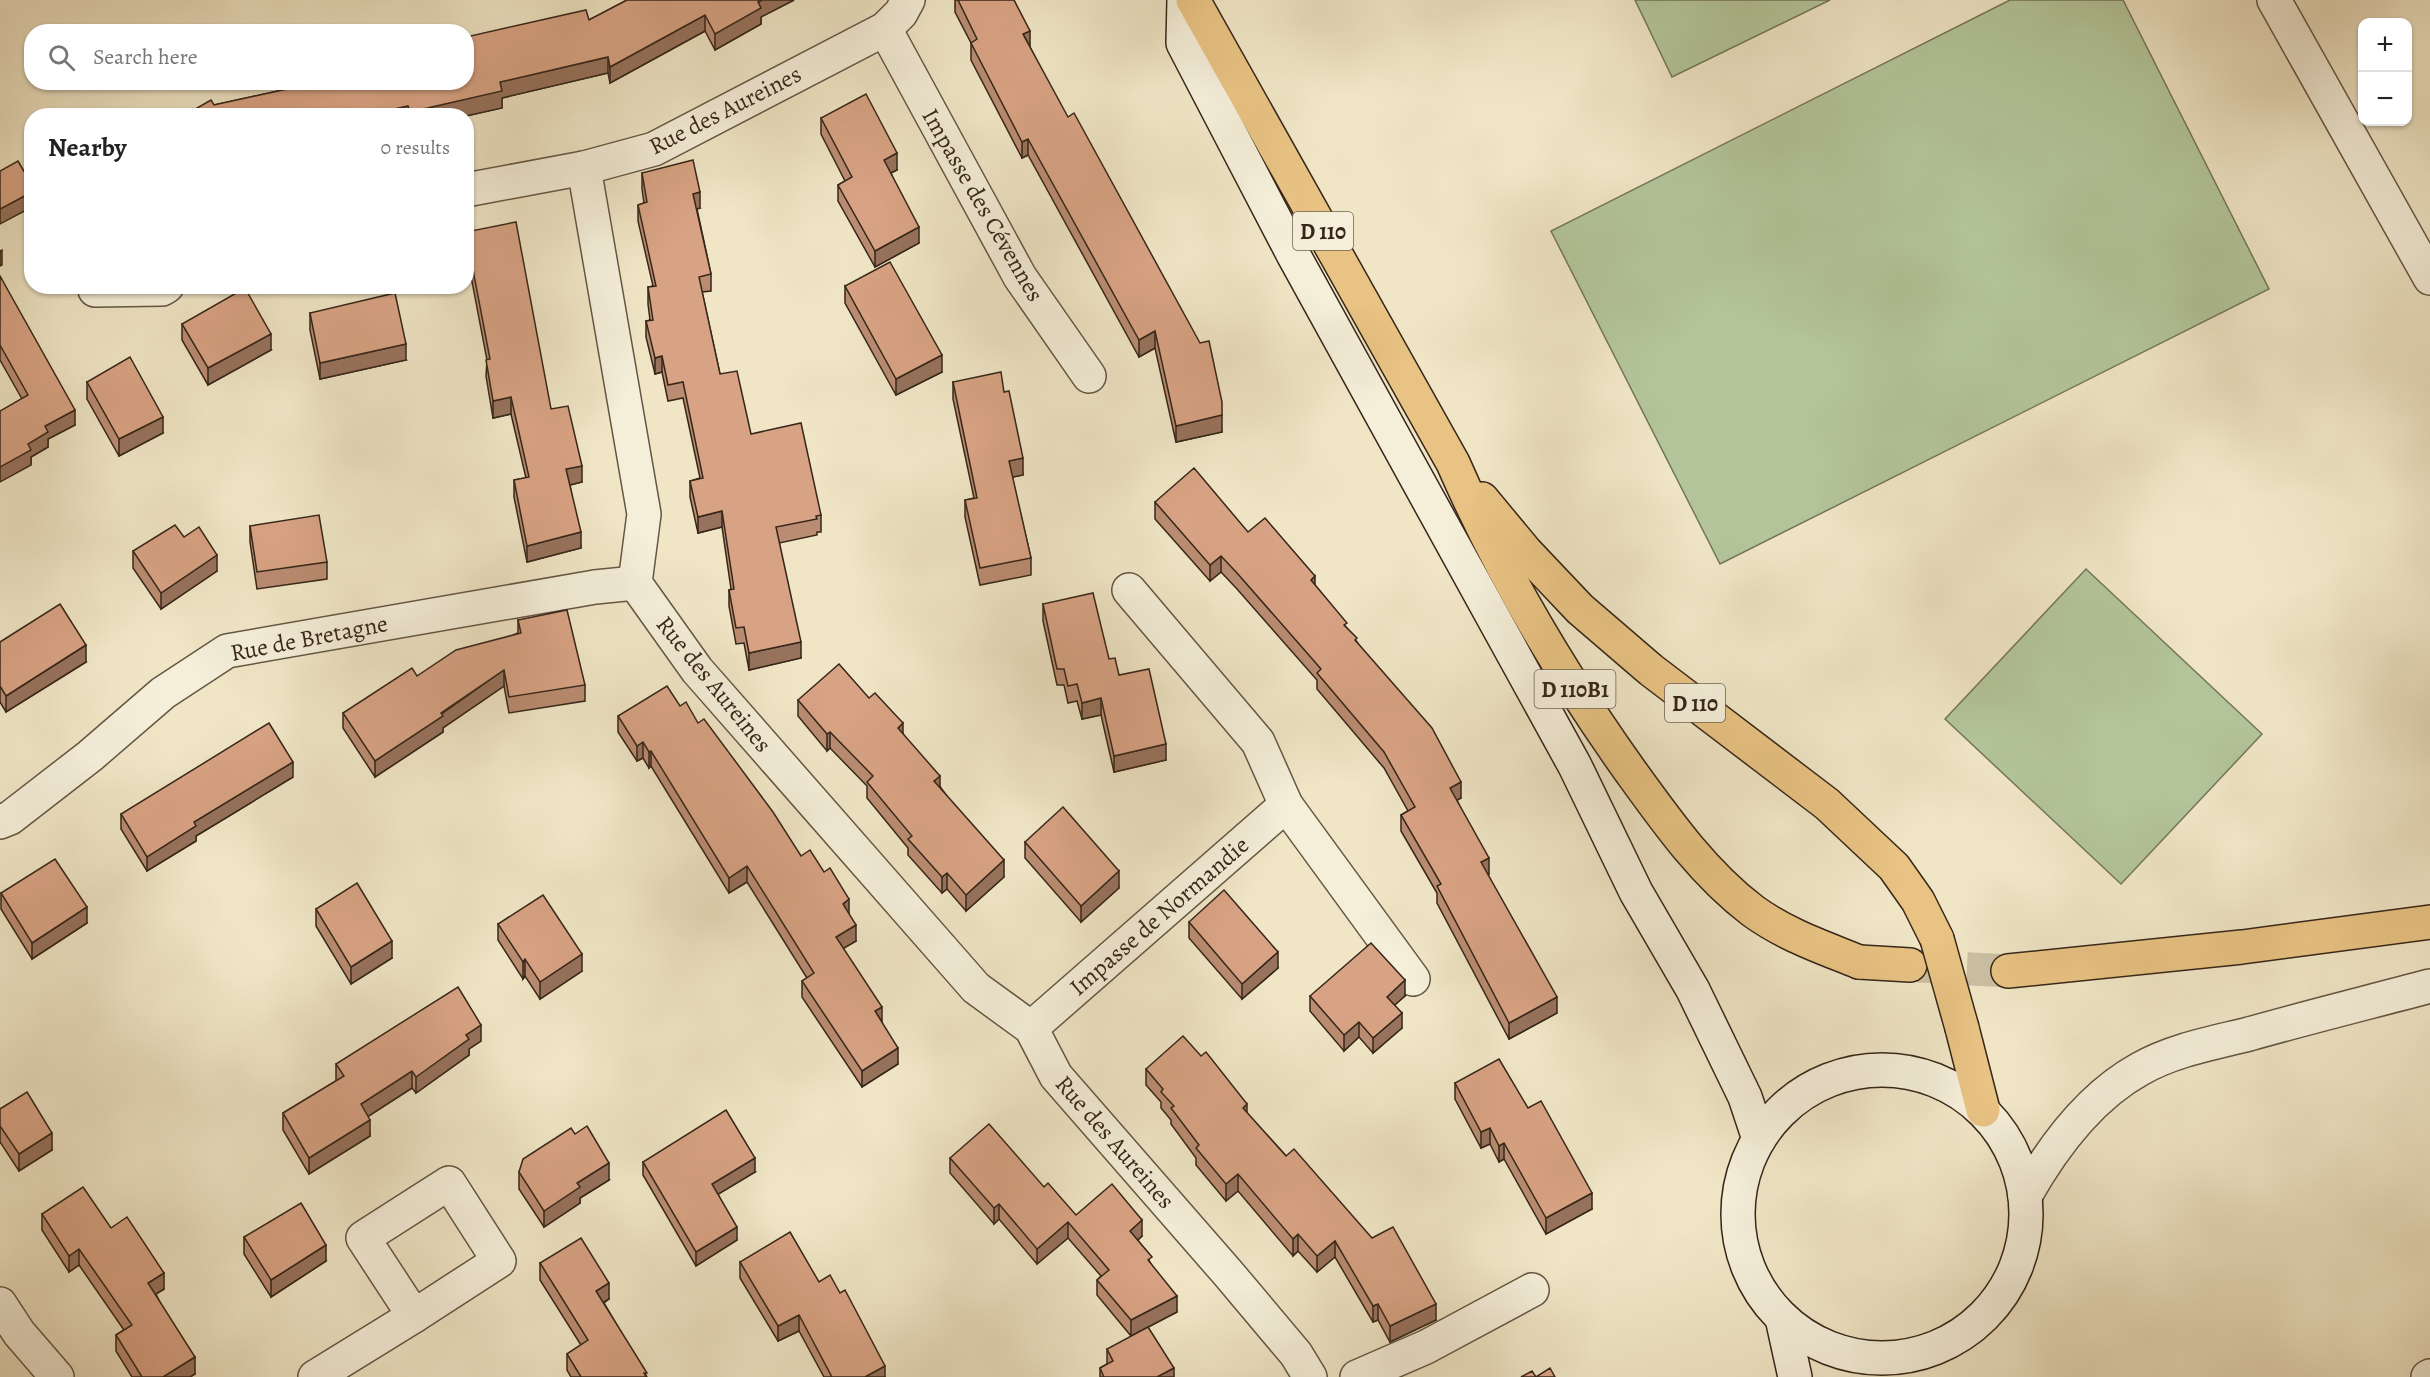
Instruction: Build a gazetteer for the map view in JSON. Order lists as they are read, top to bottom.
{
  "streets": {
    "main road": ["D 110", "D 110B1"],
    "street": [
      "Rue des Aureines",
      "Impasse des Cévennes",
      "Rue de Bretagne",
      "Impasse de Normandie"
    ]
  },
  "crossings": [
    ["Rue des Aureines", "Impasse des Cévennes"],
    ["Rue des Aureines", "Rue de Bretagne"],
    ["Rue des Aureines", "Impasse de Normandie"],
    ["D 110", "D 110B1"]
  ],
  "page": {
    "map_buttons": ["+", "−"],
    "search": "Search here",
    "heading": ["Nearby", "0 results"]
  }
}
